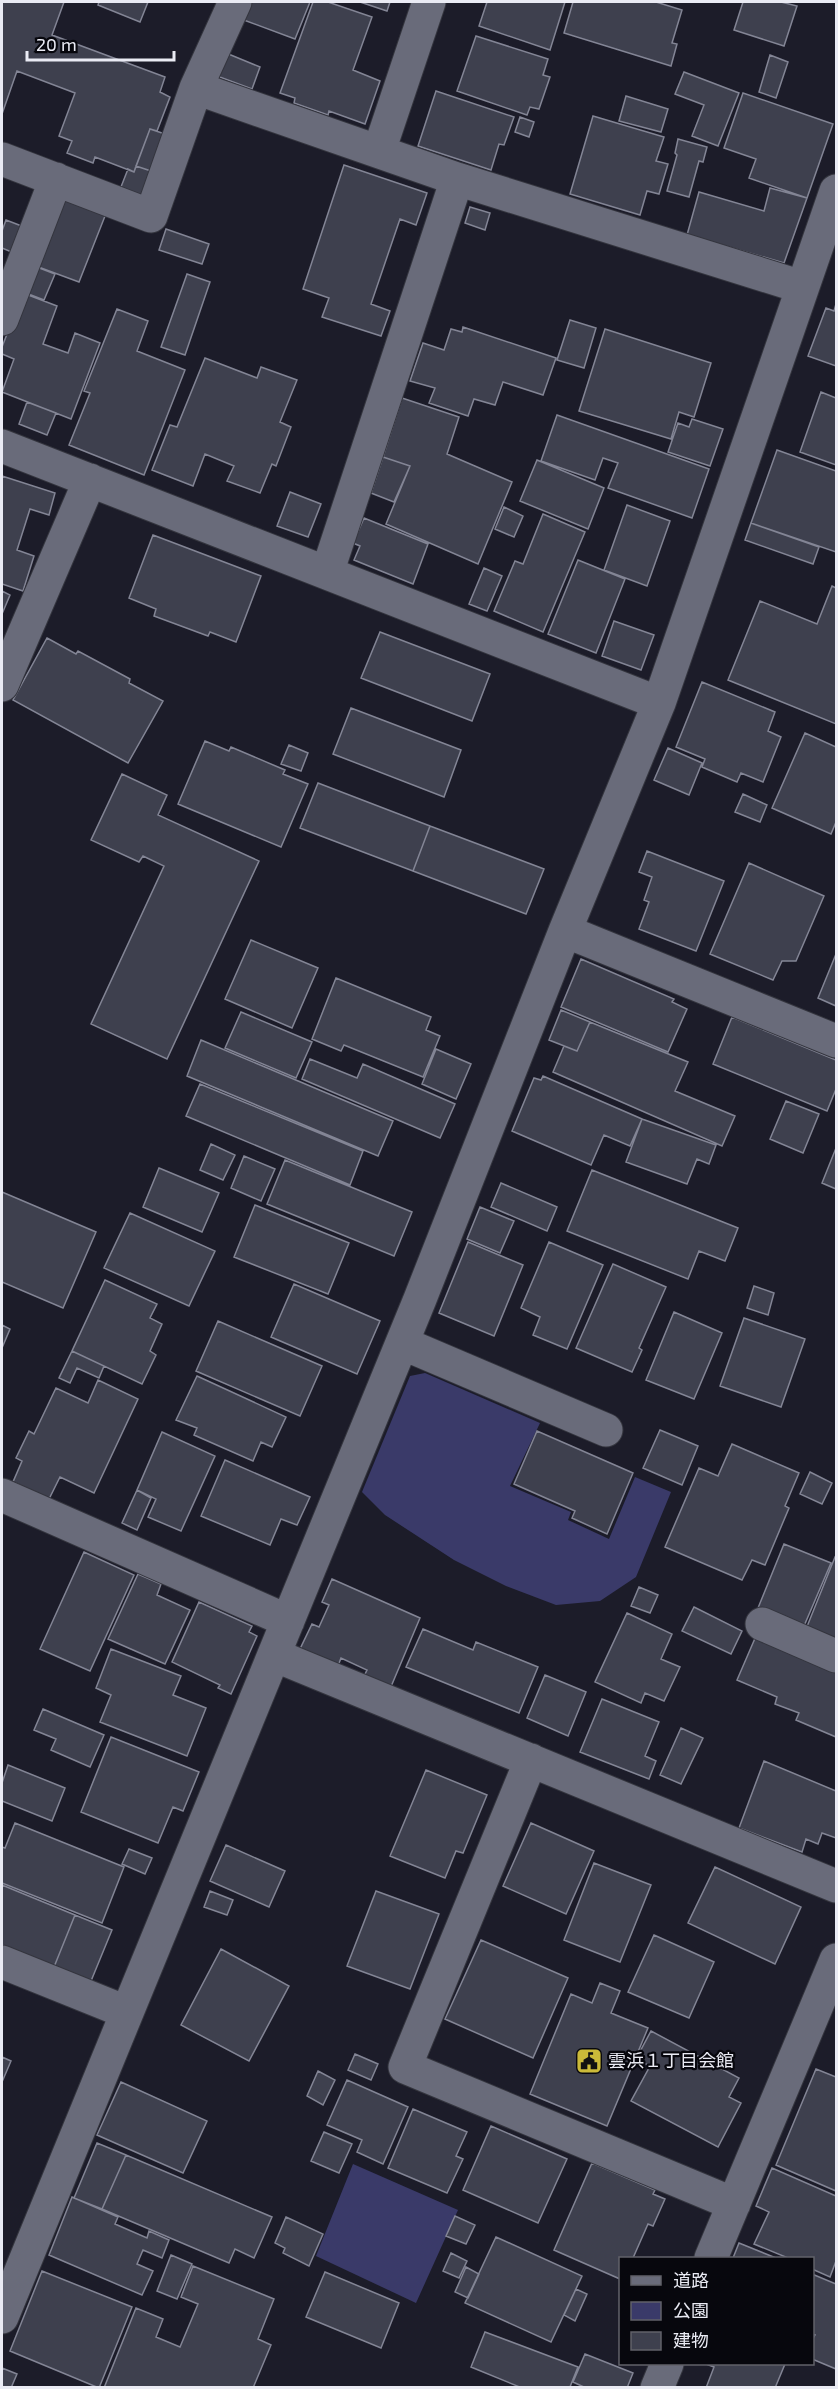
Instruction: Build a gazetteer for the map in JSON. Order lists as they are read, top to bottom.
{
  "places": {
    "public building": ["雲浜１丁目会館"]
  },
  "legend": ["道路", "公園", "建物"],
  "scale_bar": "20 m"
}
